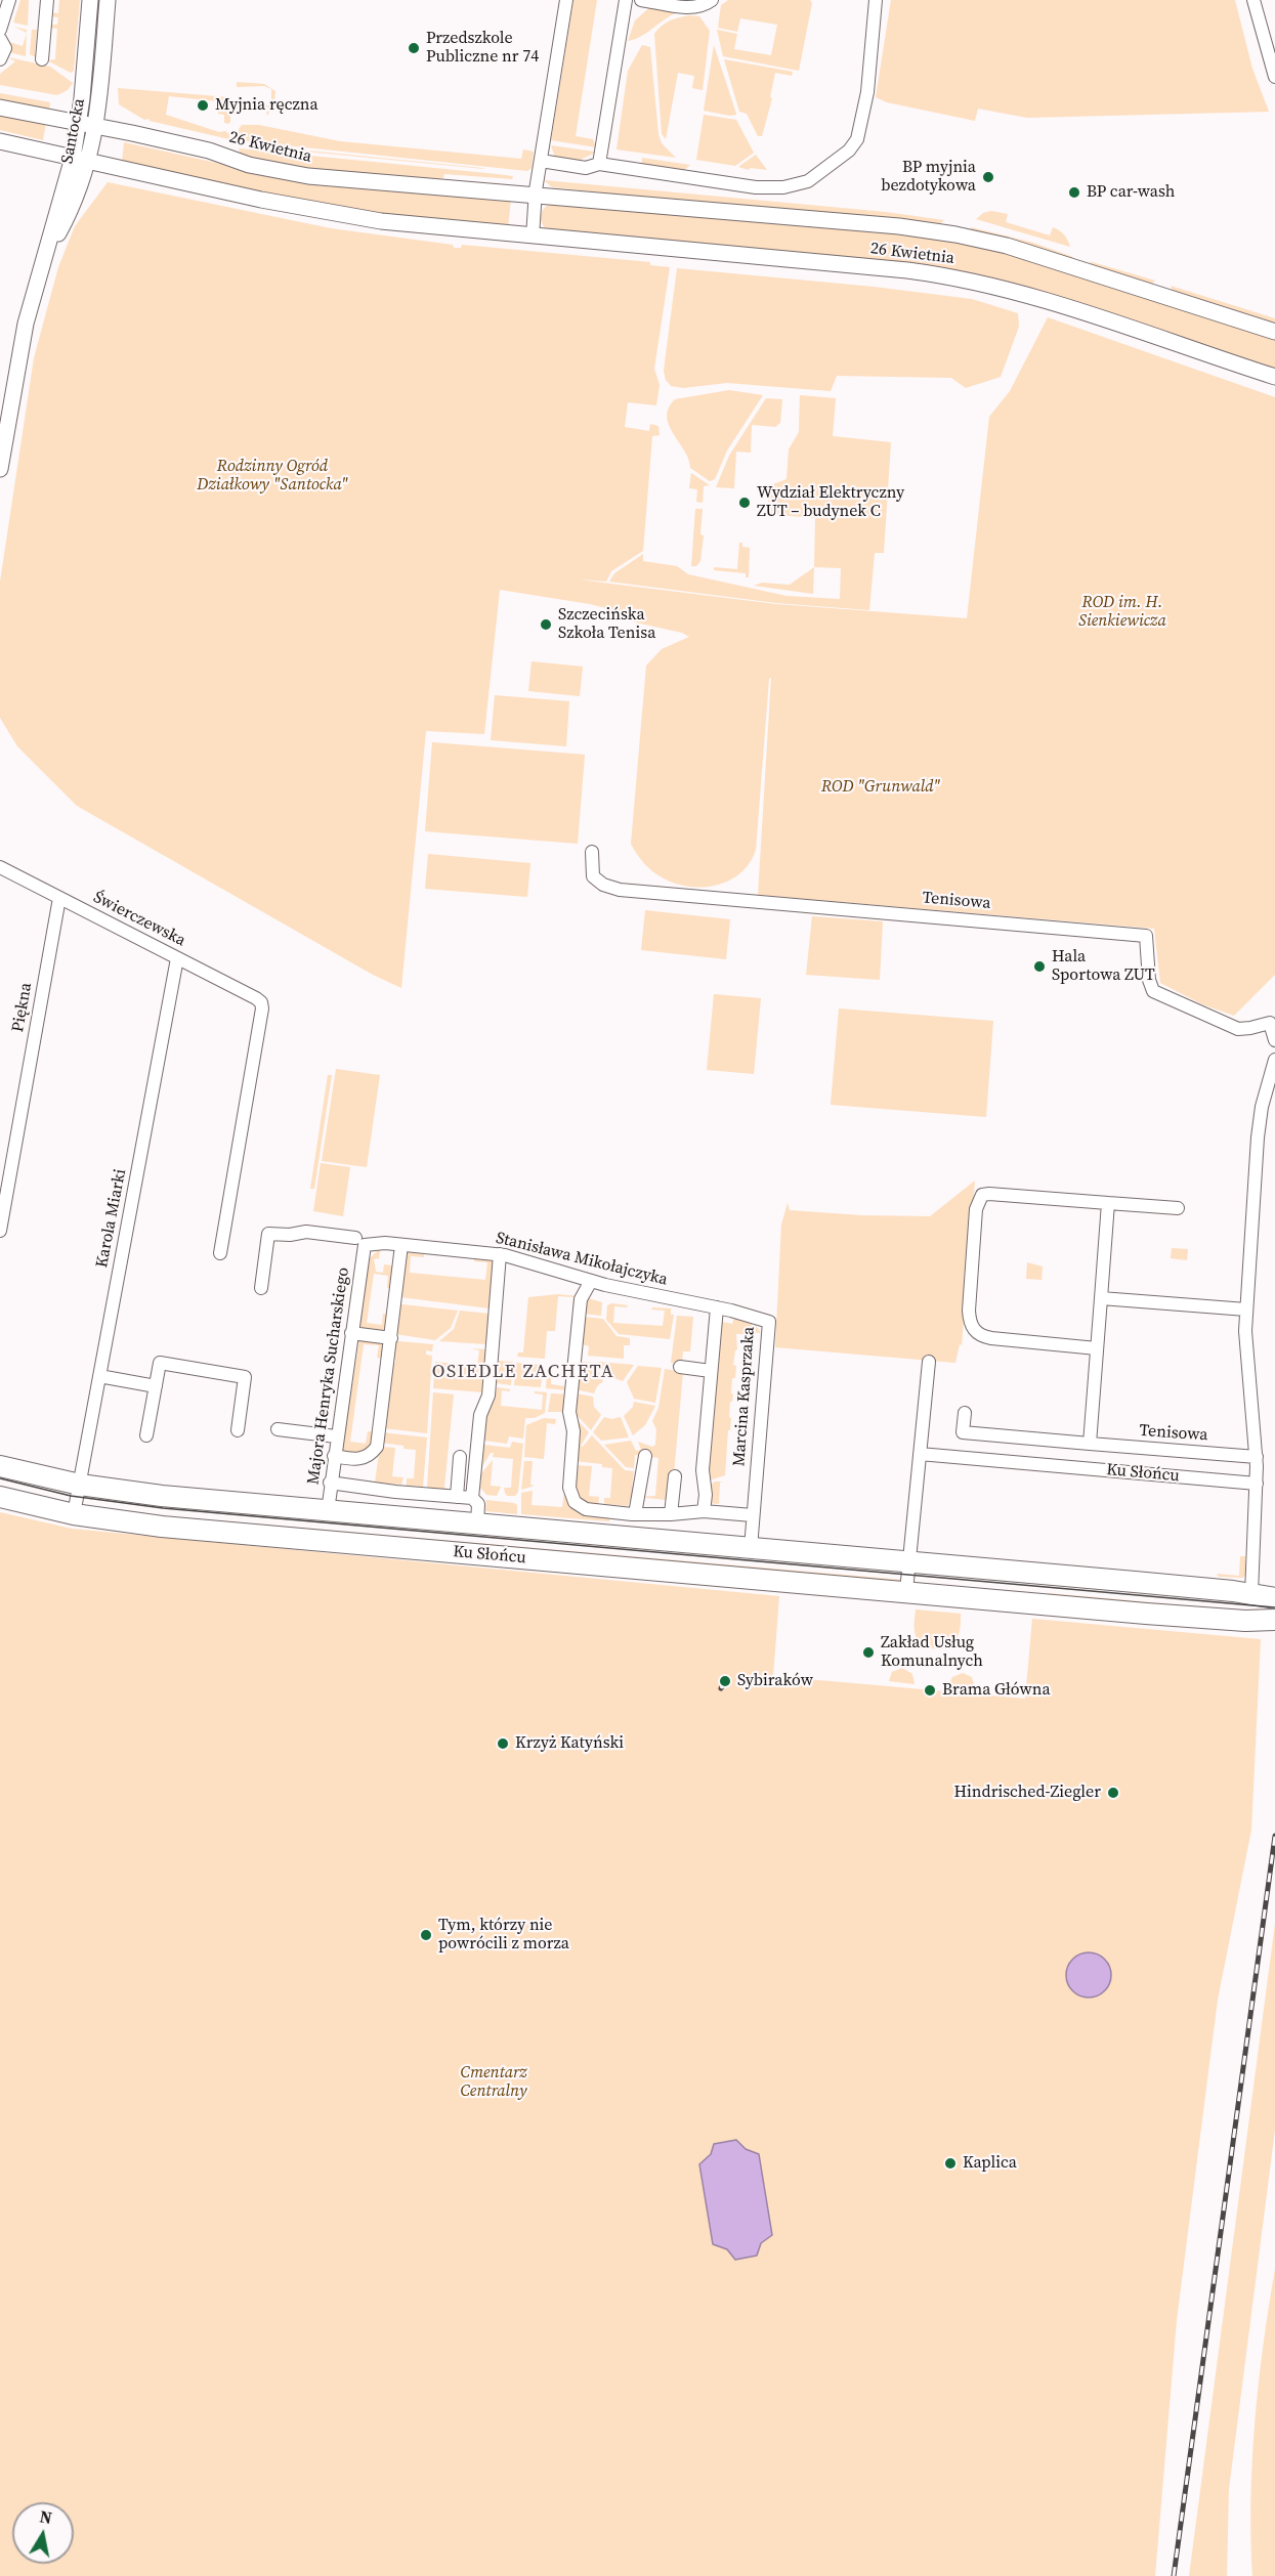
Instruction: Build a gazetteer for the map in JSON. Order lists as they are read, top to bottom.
{
  "streets": {
    "main road": ["Ku Słońcu"],
    "street": [
      "Santocka",
      "26 Kwietnia",
      "Tenisowa",
      "Świerczewska",
      "Piękna",
      "Karola Miarki",
      "Stanisława Mikołajczyka",
      "Majora Henryka Sucharskiego",
      "Marcina Kasprzaka"
    ]
  },
  "crossings": [
    ["Santocka", "26 Kwietnia"],
    ["Świerczewska", "Piękna"],
    ["Świerczewska", "Karola Miarki"],
    ["Karola Miarki", "Ku Słońcu"],
    ["Stanisława Mikołajczyka", "Majora Henryka Sucharskiego"],
    ["Stanisława Mikołajczyka", "Marcina Kasprzaka"],
    ["Majora Henryka Sucharskiego", "Ku Słońcu"],
    ["Marcina Kasprzaka", "Ku Słońcu"]
  ],
  "districts": ["OSIEDLE ZACHĘTA"],
  "parks": [
    "Rodzinny Ogród Działkowy \"Santocka\"",
    "ROD im. H. Sienkiewicza",
    "ROD \"Grunwald\"",
    "Cmentarz Centralny"
  ],
  "places": [
    "Przedszkole Publiczne nr 74",
    "Myjnia ręczna",
    "BP myjnia bezdotykowa",
    "BP car-wash",
    "Wydział Elektryczny ZUT – budynek C",
    "Szczecińska Szkoła Tenisa",
    "Hala Sportowa ZUT",
    "Zakład Usług Komunalnych",
    "Sybiraków",
    "Brama Główna",
    "Krzyż Katyński",
    "Hindrisched-Ziegler",
    "Tym, którzy nie powrócili z morza",
    "Kaplica"
  ],
  "north": "top"
}
